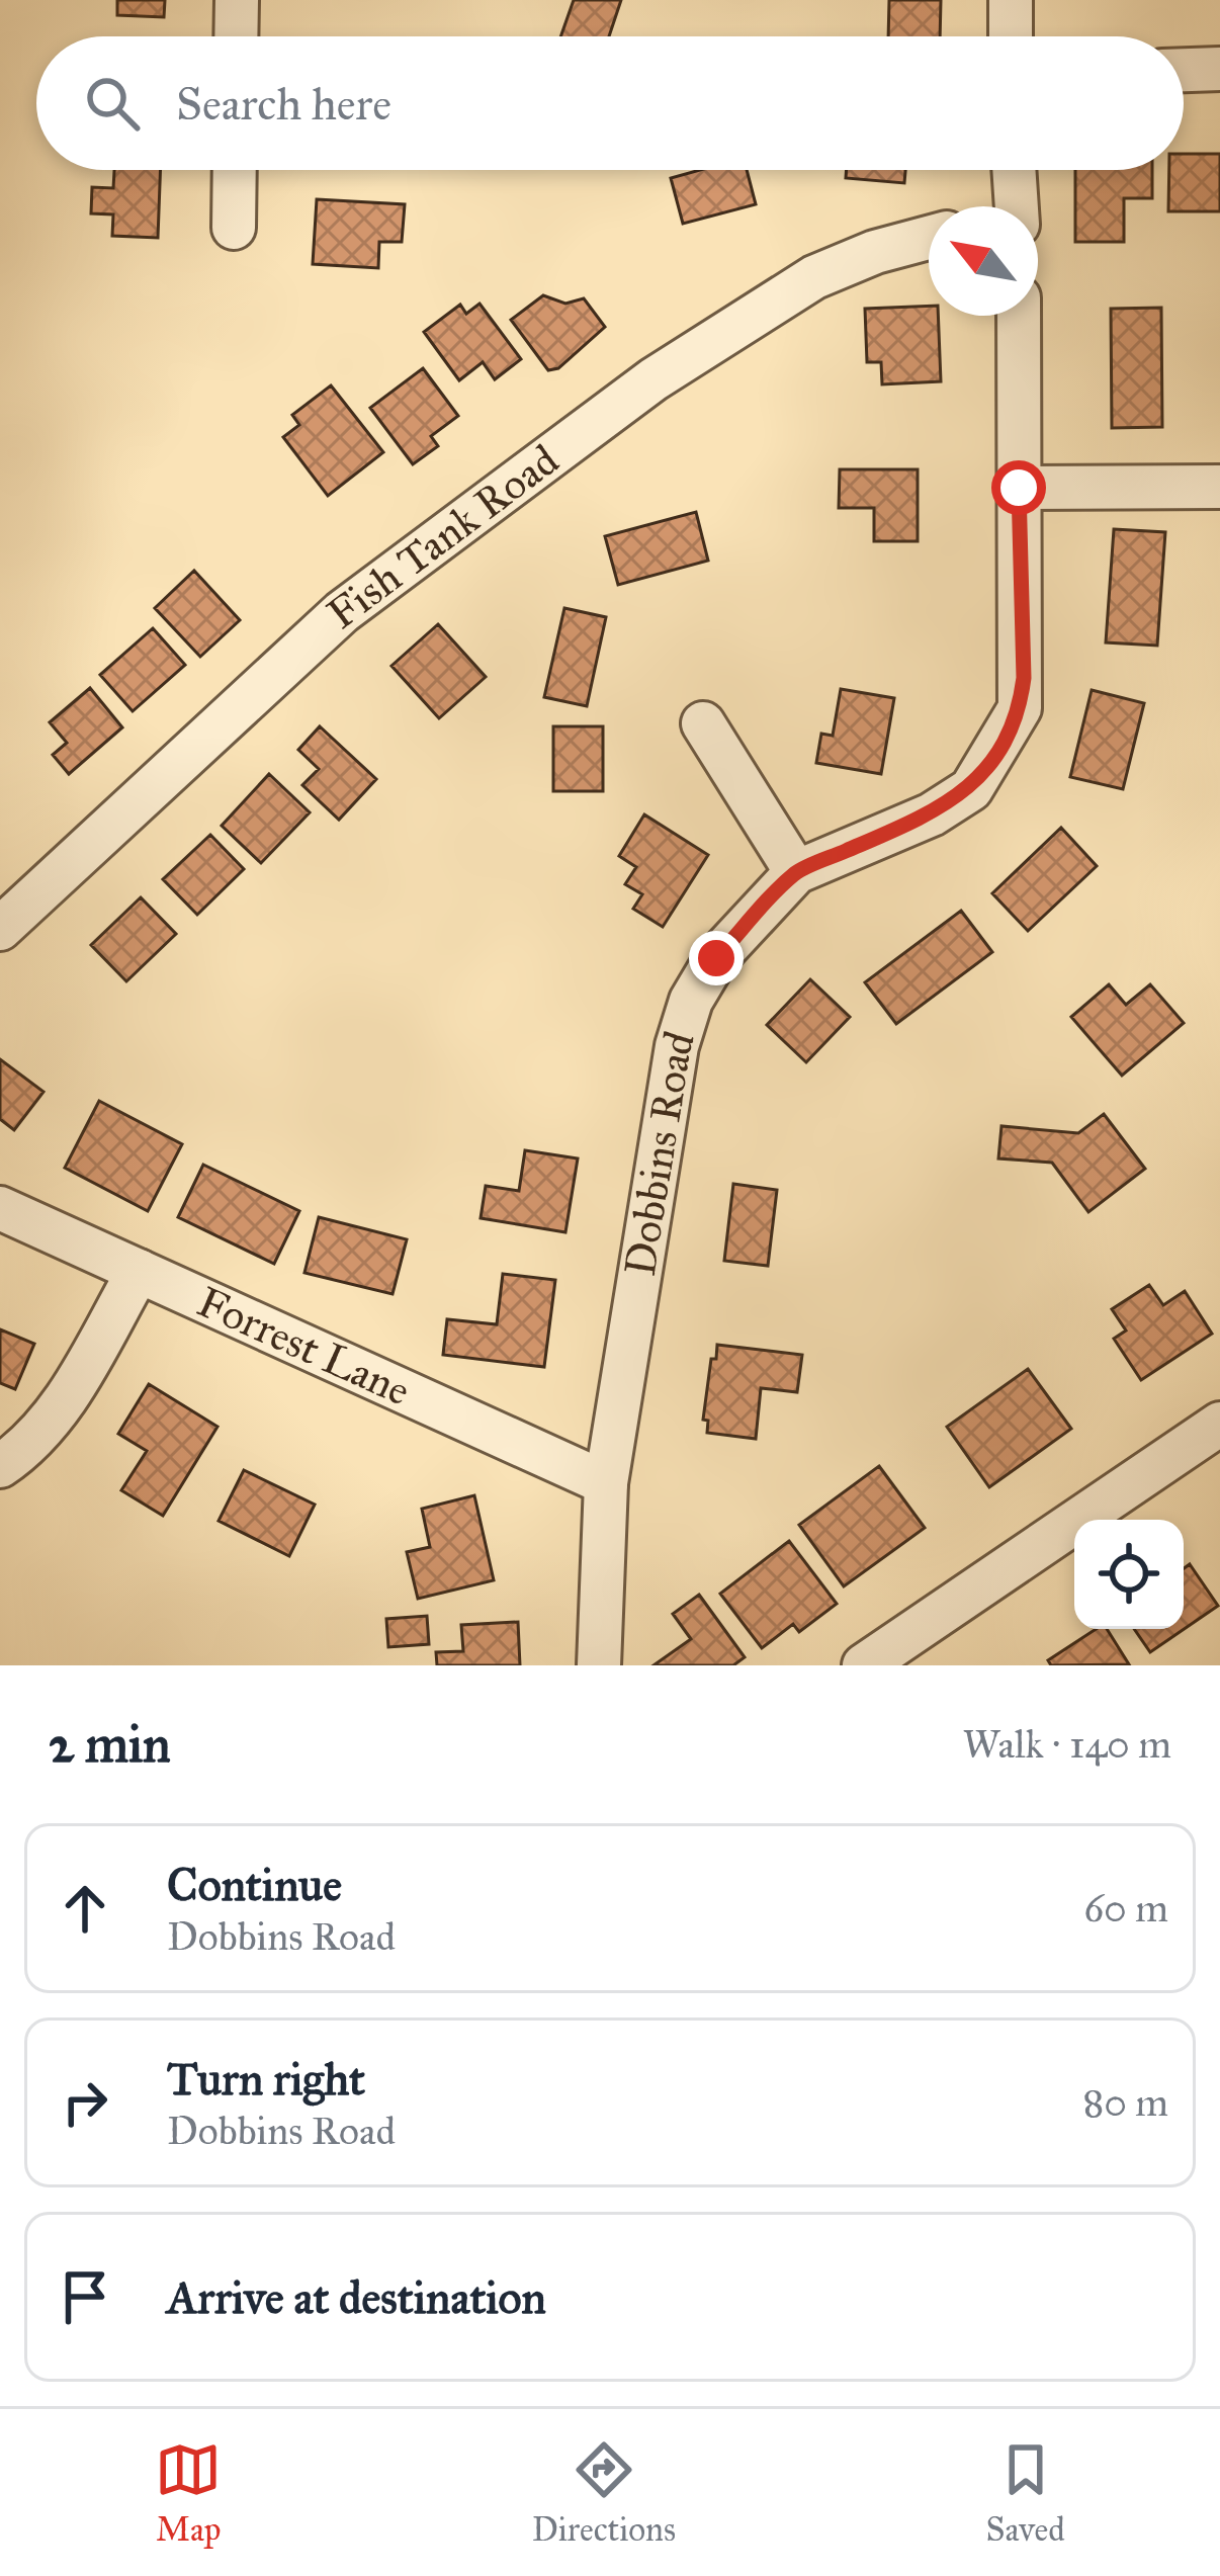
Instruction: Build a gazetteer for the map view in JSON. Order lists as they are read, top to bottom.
{
  "streets": {
    "street": ["Fish Tank Road", "Dobbins Road", "Forrest Lane"]
  },
  "crossings": [
    ["Dobbins Road", "Forrest Lane"]
  ],
  "north": "top left",
  "page": {
    "search": "Search here",
    "heading": ["2 min", "Walk · 140 m"],
    "list": [
      ["Continue", "Dobbins Road", "60 m"],
      ["Turn right", "Dobbins Road", "80 m"],
      "Arrive at destination"
    ],
    "nav": ["Map", "Directions", "Saved"]
  }
}
